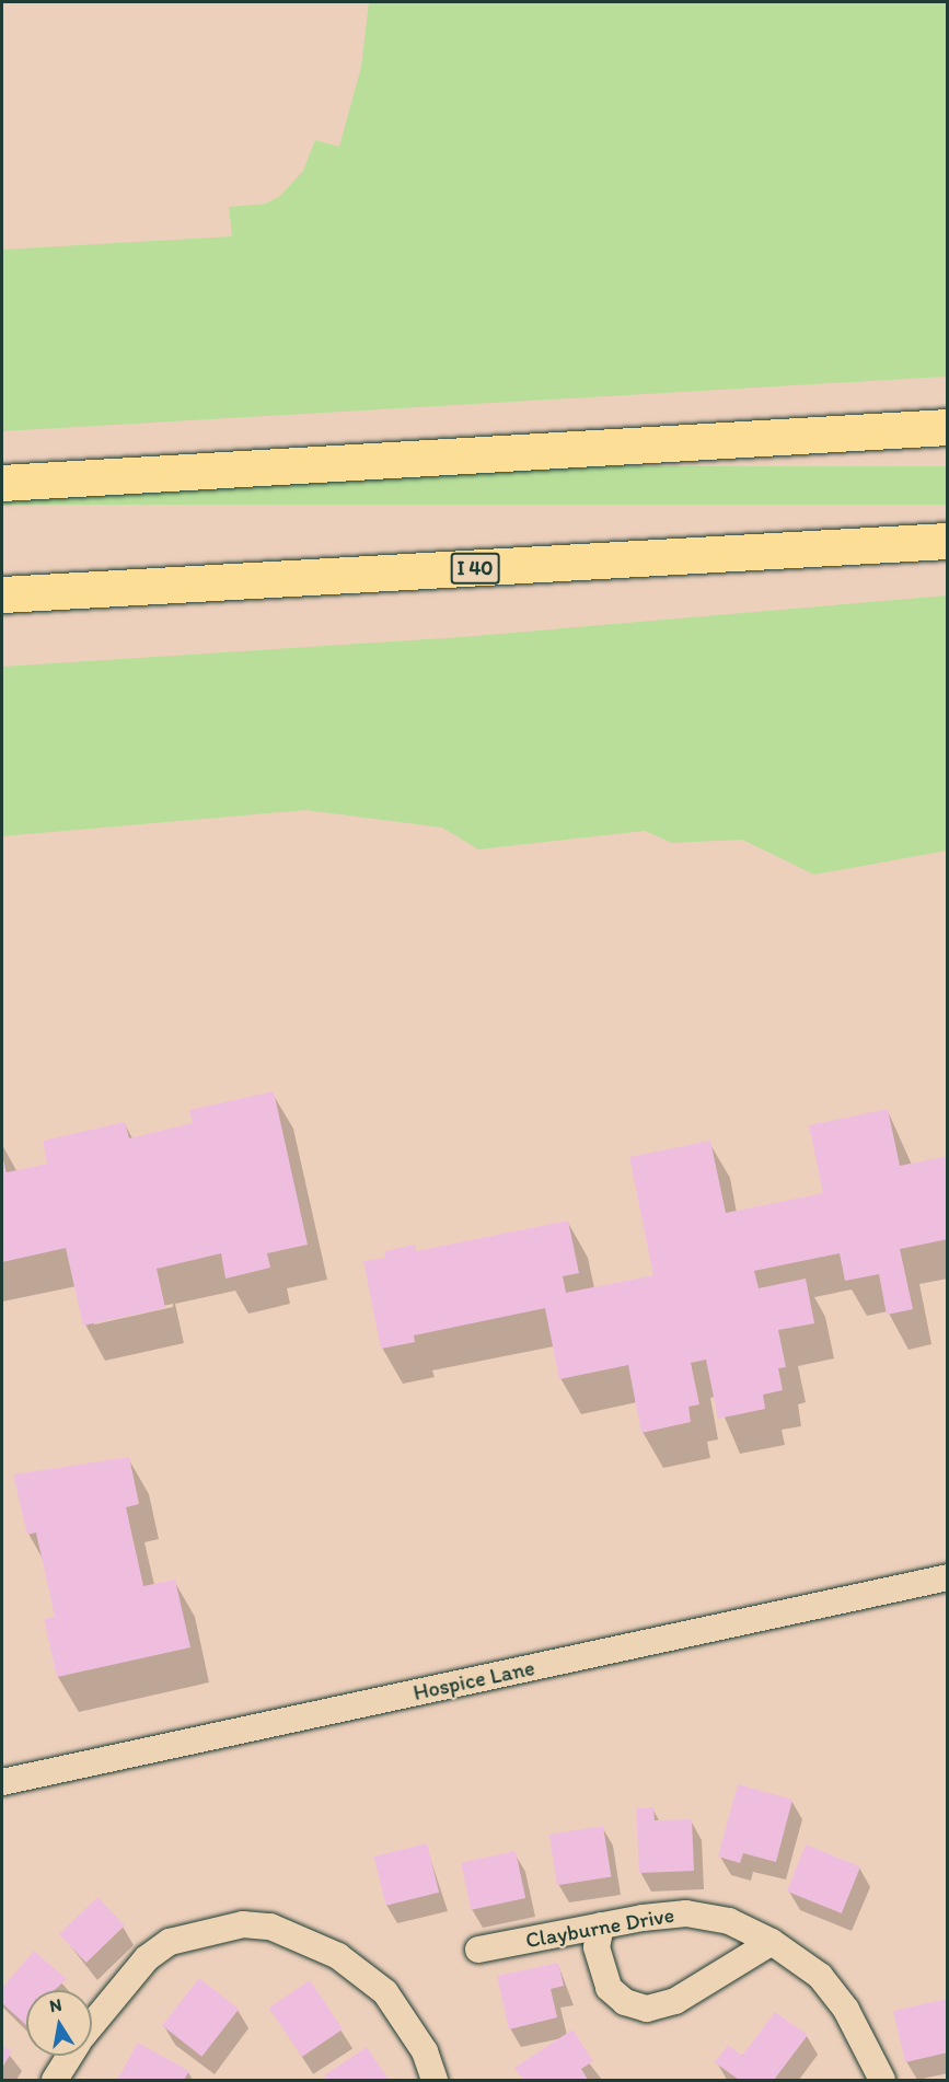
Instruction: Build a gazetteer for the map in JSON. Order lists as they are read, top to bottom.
{
  "streets": {
    "highway": ["I 40"],
    "street": ["Hospice Lane", "Clayburne Drive"]
  },
  "north": "top"
}
